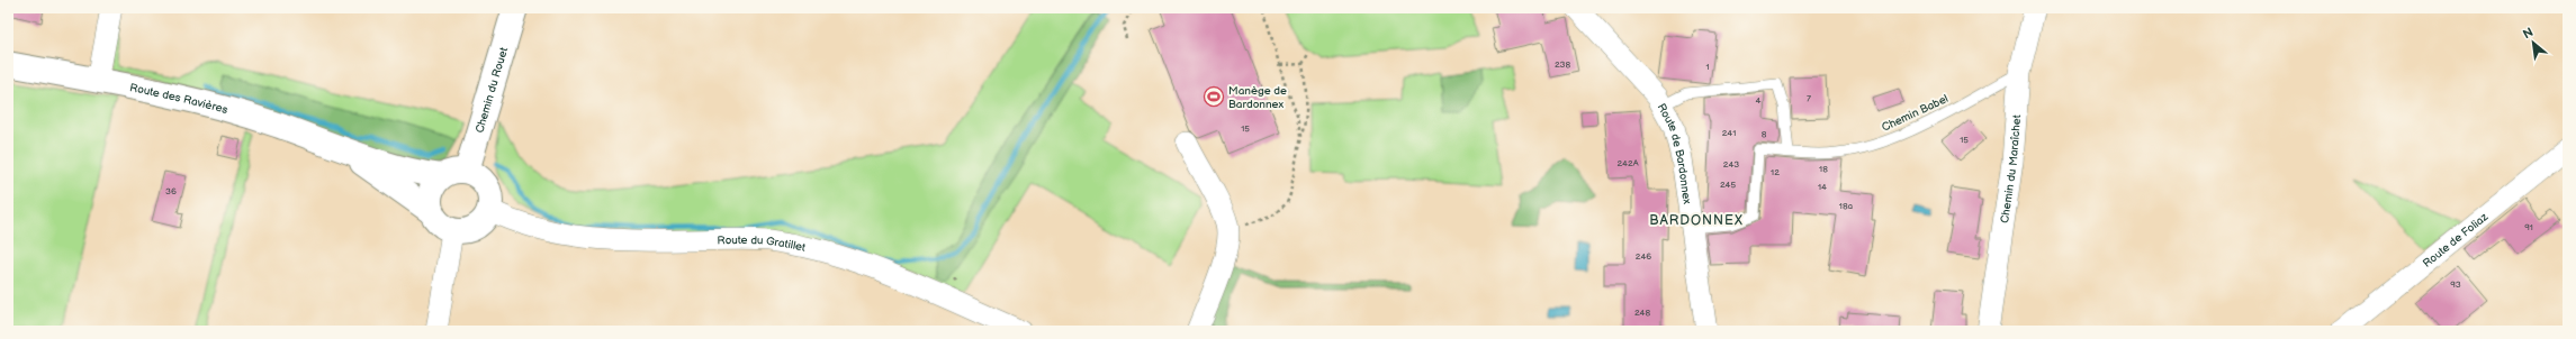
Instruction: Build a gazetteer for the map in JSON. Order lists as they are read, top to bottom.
{
  "streets": {
    "street": [
      "Chemin du Rouet",
      "Route des Ravières",
      "Route de Bardonnex",
      "Chemin du Maraîchet",
      "Route de Foliaz",
      "Route du Gratillet"
    ],
    "lane": ["Chemin Babel"]
  },
  "crossings": [
    ["Chemin du Rouet", "Route des Ravières"],
    ["Chemin du Rouet", "Route du Gratillet"],
    ["Route des Ravières", "Route du Gratillet"],
    ["Chemin Babel", "Route de Bardonnex"],
    ["Chemin Babel", "Chemin du Maraîchet"]
  ],
  "districts": ["BARDONNEX"],
  "places": {
    "sports": ["Manège de Bardonnex"]
  },
  "house_numbers": [
    "238",
    "1",
    "7",
    "4",
    "15",
    "241",
    "8",
    "15",
    "242A",
    "243",
    "18",
    "12",
    "245",
    "14",
    "36",
    "18a",
    "91",
    "246",
    "93",
    "248"
  ],
  "north": "top left"
}
